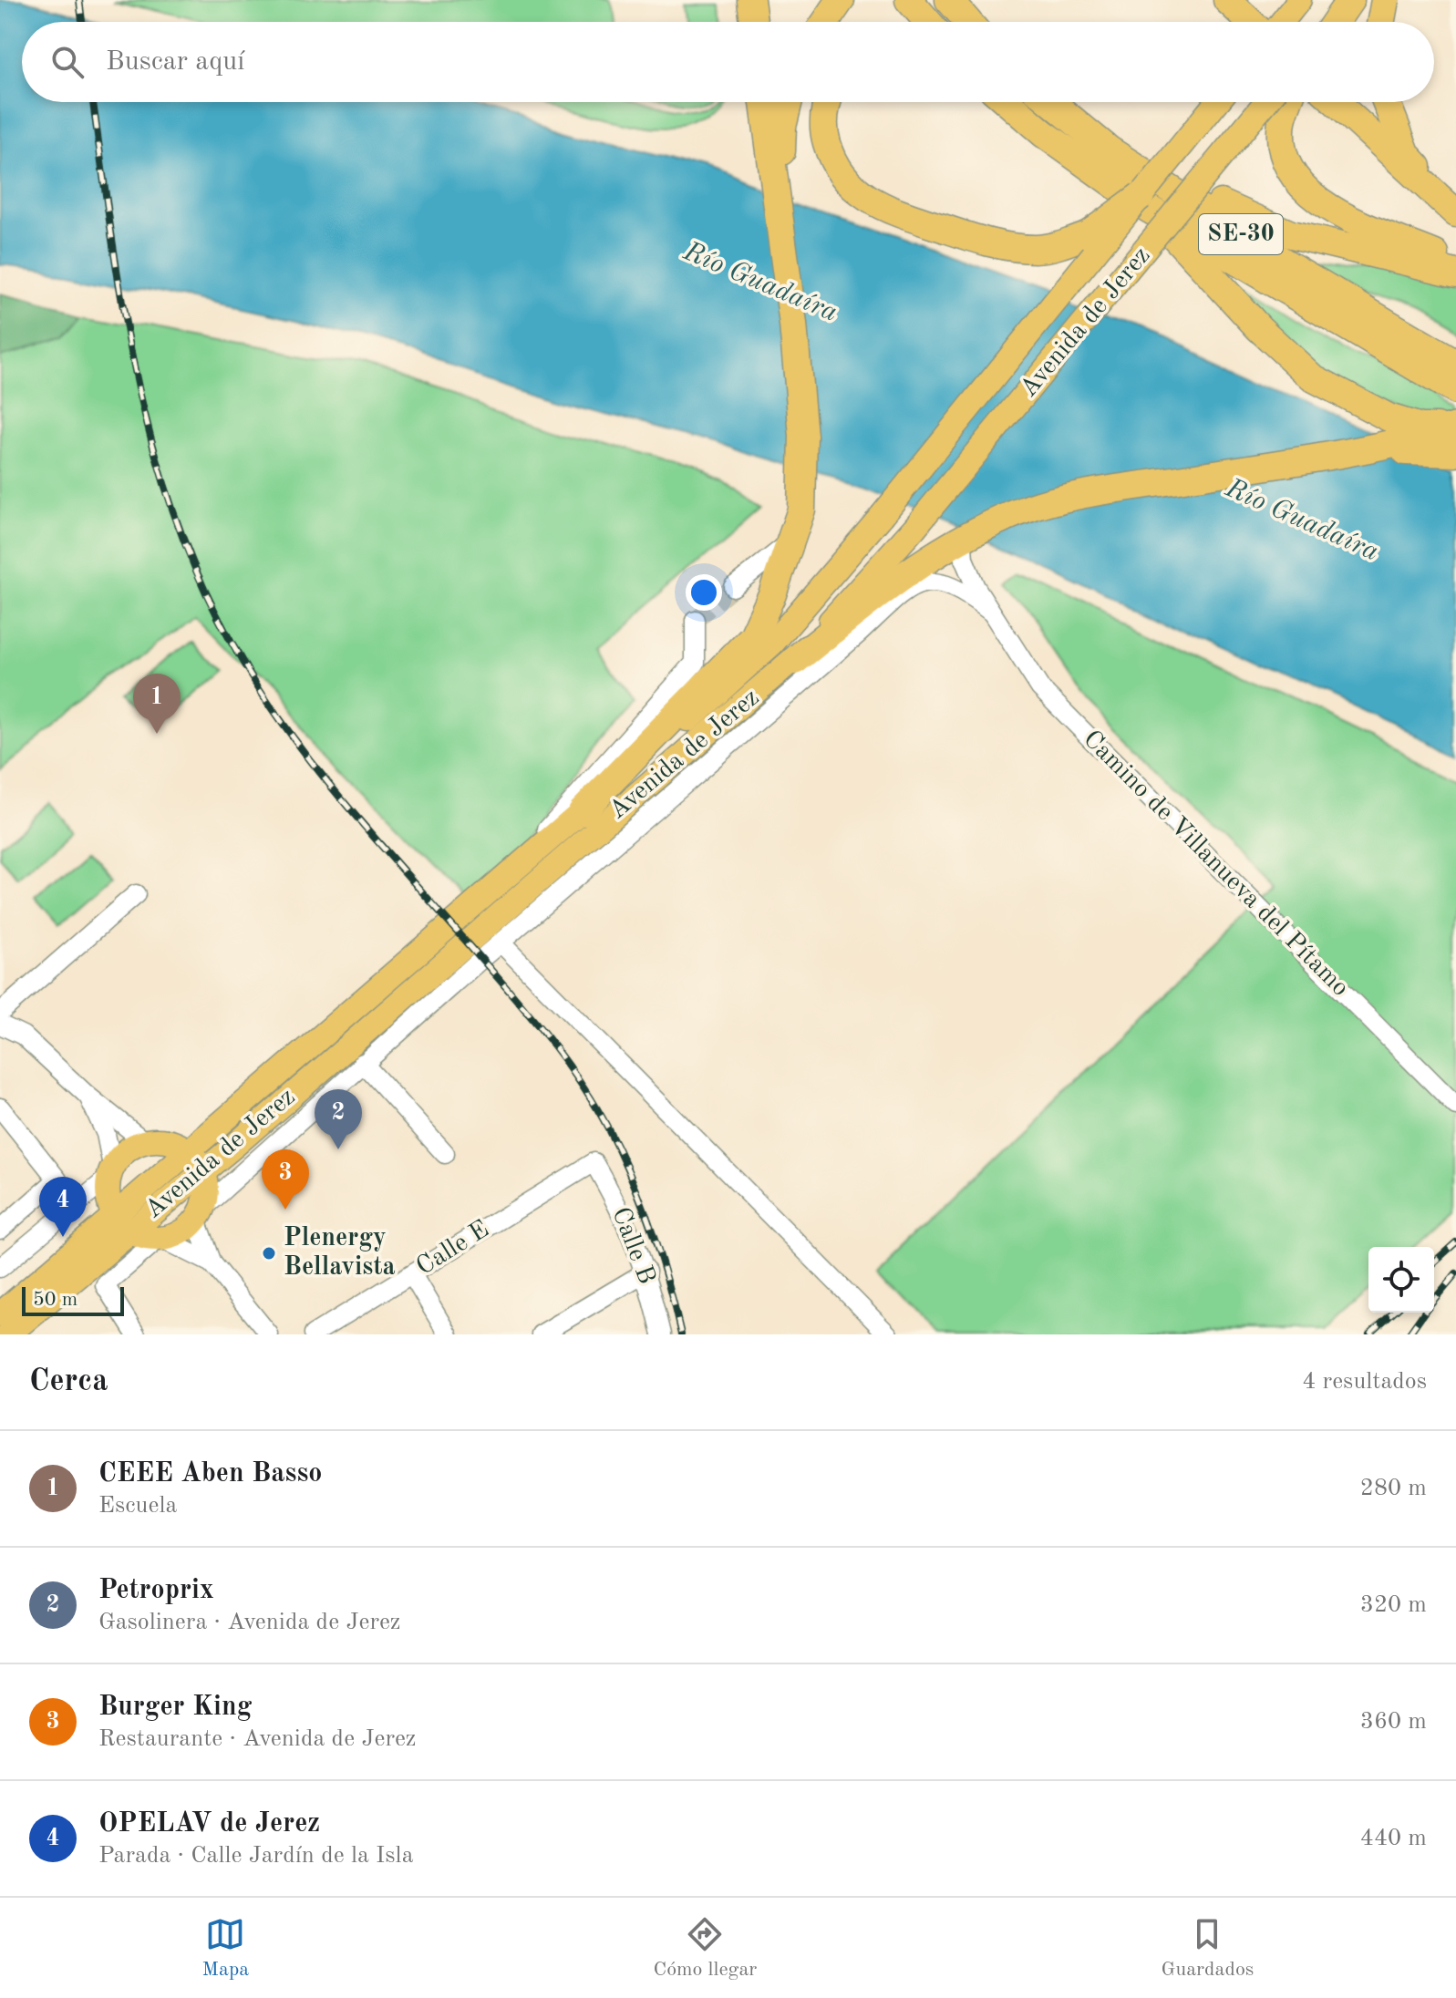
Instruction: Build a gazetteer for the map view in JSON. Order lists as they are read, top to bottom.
{
  "streets": {
    "highway": ["SE-30"],
    "main road": ["Avenida de Jerez"],
    "street": ["Camino de Villanueva del Pítamo", "Calle B", "Calle E"]
  },
  "crossings": [
    ["SE-30", "Avenida de Jerez"],
    ["Avenida de Jerez", "Camino de Villanueva del Pítamo"],
    ["Calle B", "Calle E"]
  ],
  "water": ["Río Guadaíra"],
  "places": ["Plenergy Bellavista"],
  "scale_bar": "50 m",
  "page": {
    "search": "Buscar aquí",
    "pins": [
      "1",
      "2",
      "3",
      "4"
    ],
    "scale": "50 m",
    "heading": ["Cerca", "4 resultados"],
    "list": [
      {
        "mark": "1",
        "name": "CEEE Aben Basso",
        "note": "Escuela",
        "value": "280 m"
      },
      {
        "mark": "2",
        "name": "Petroprix",
        "note": "Gasolinera · Avenida de Jerez",
        "value": "320 m"
      },
      {
        "mark": "3",
        "name": "Burger King",
        "note": "Restaurante · Avenida de Jerez",
        "value": "360 m"
      },
      {
        "mark": "4",
        "name": "OPELAV de Jerez",
        "note": "Parada · Calle Jardín de la Isla",
        "value": "440 m"
      }
    ],
    "nav": ["Mapa", "Cómo llegar", "Guardados"]
  }
}
